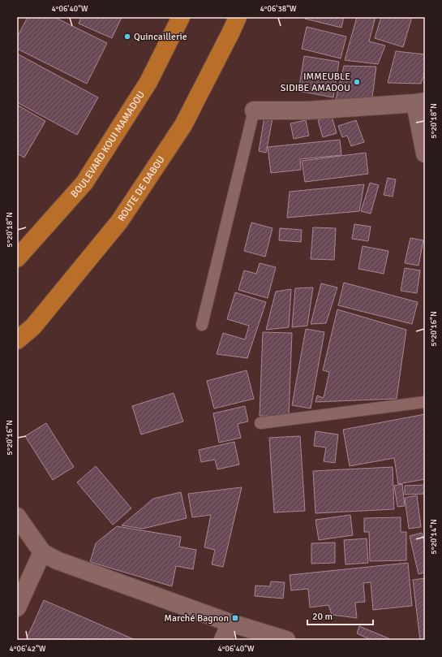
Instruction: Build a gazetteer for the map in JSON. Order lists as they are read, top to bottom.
{
  "streets": {
    "main road": ["BOULEVARD KOUI MAMADOU", "ROUTE DE DABOU"]
  },
  "places": {
    "other": ["Quincaillerie", "IMMEUBLE SIDIBE AMADOU"],
    "transit": ["Marché Bagnon"]
  },
  "scale_bar": "20 m",
  "coordinates": [
    "4°06'40\"W",
    "4°06'38\"W",
    "5°20'18\"N",
    "5°20'16\"N",
    "5°20'14\"N",
    "4°06'42\"W"
  ]
}
